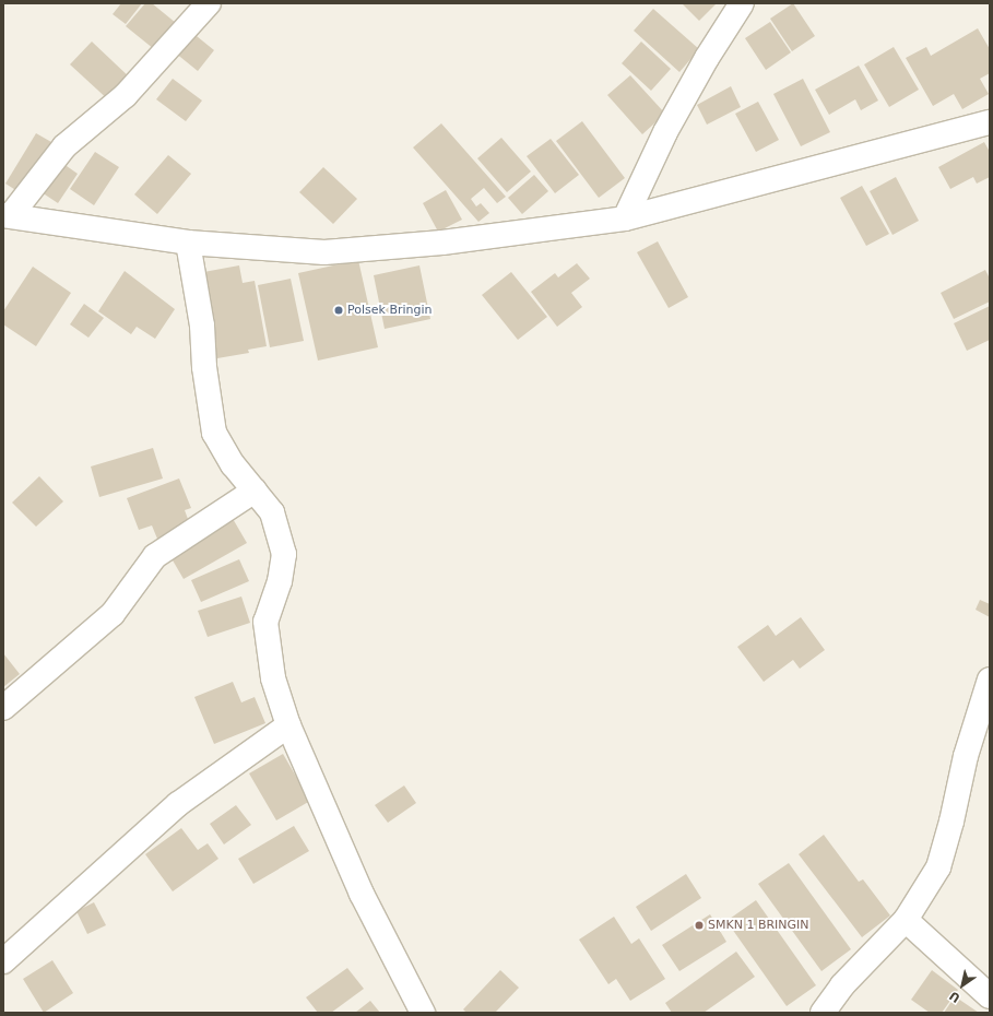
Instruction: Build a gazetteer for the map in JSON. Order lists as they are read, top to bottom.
{
  "places": ["Polsek Bringin", "SMKN 1 BRINGIN"],
  "north": "bottom left"
}
